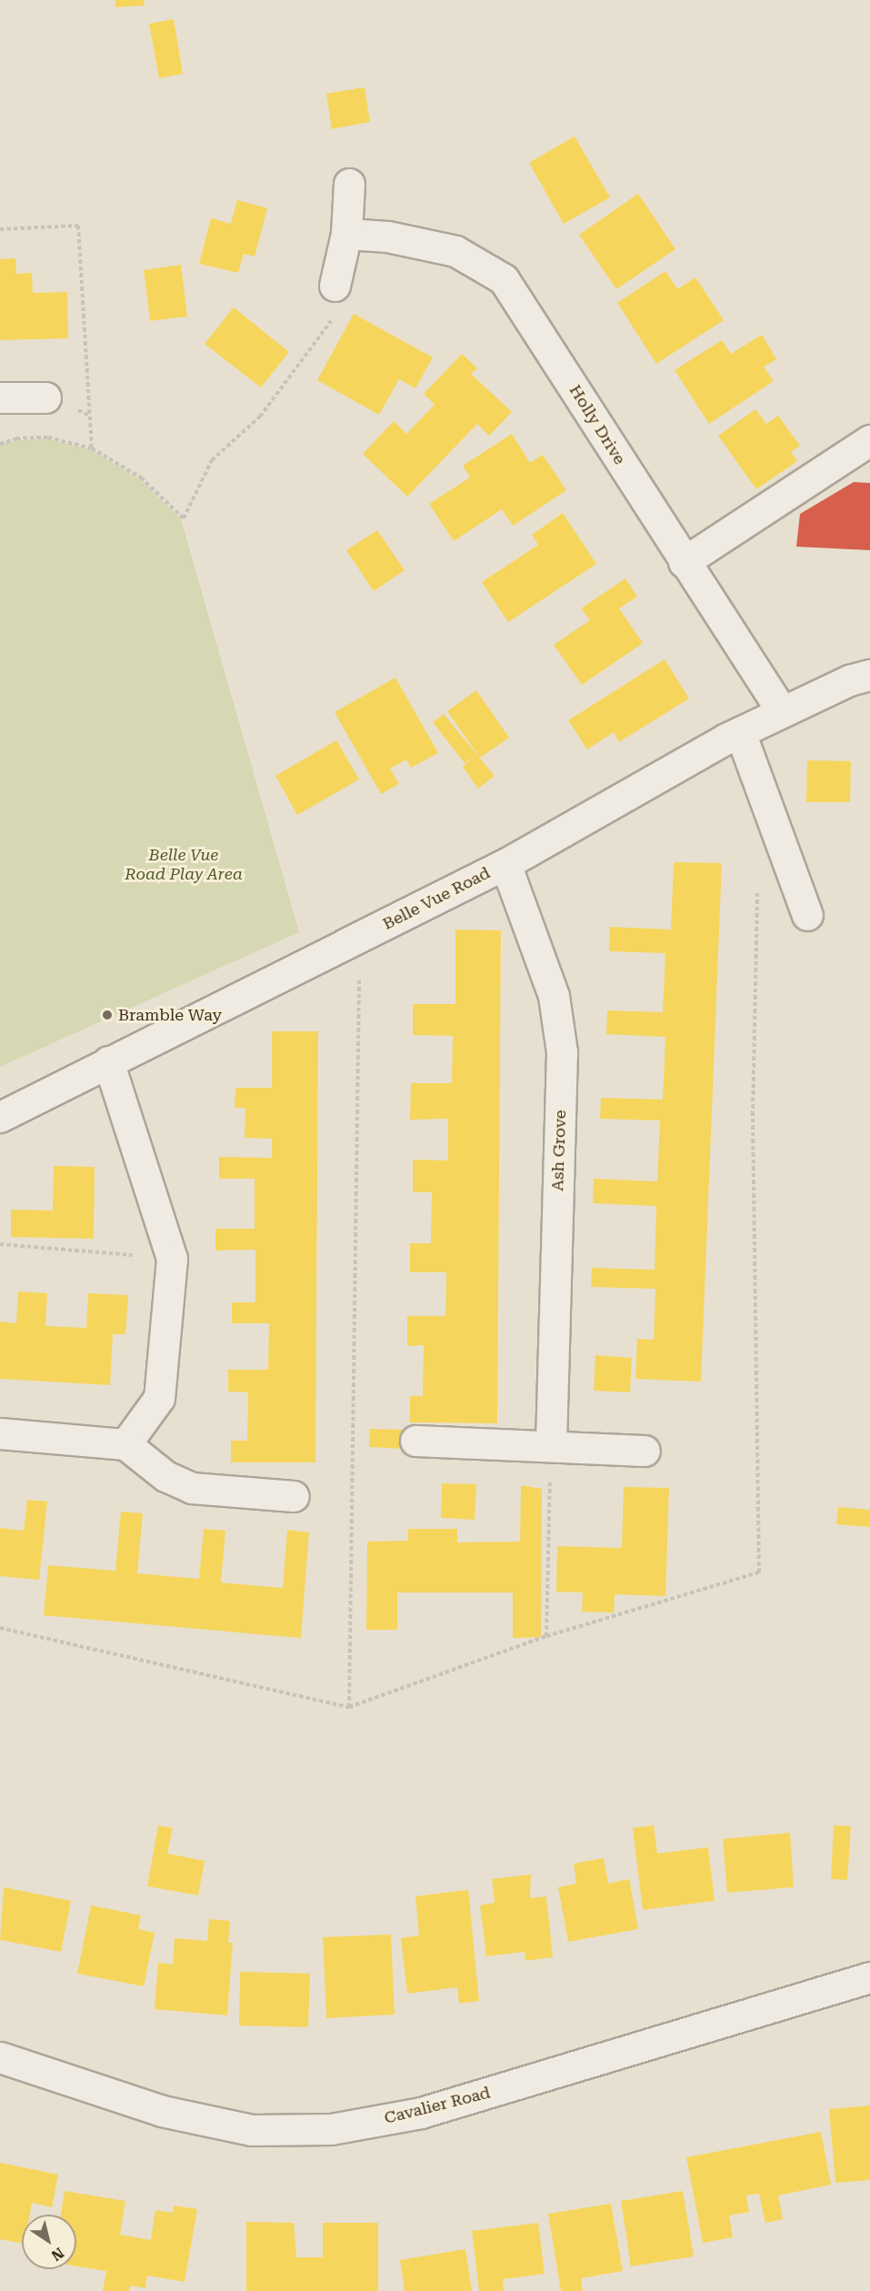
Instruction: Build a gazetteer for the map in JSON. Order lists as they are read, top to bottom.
{
  "streets": {
    "street": [
      "Holly Drive",
      "Belle Vue Road",
      "Ash Grove",
      "Cavalier Road"
    ]
  },
  "crossings": [
    ["Holly Drive", "Belle Vue Road"],
    ["Belle Vue Road", "Ash Grove"]
  ],
  "parks": ["Belle Vue Road Play Area"],
  "places": ["Bramble Way"],
  "north": "bottom right"
}
